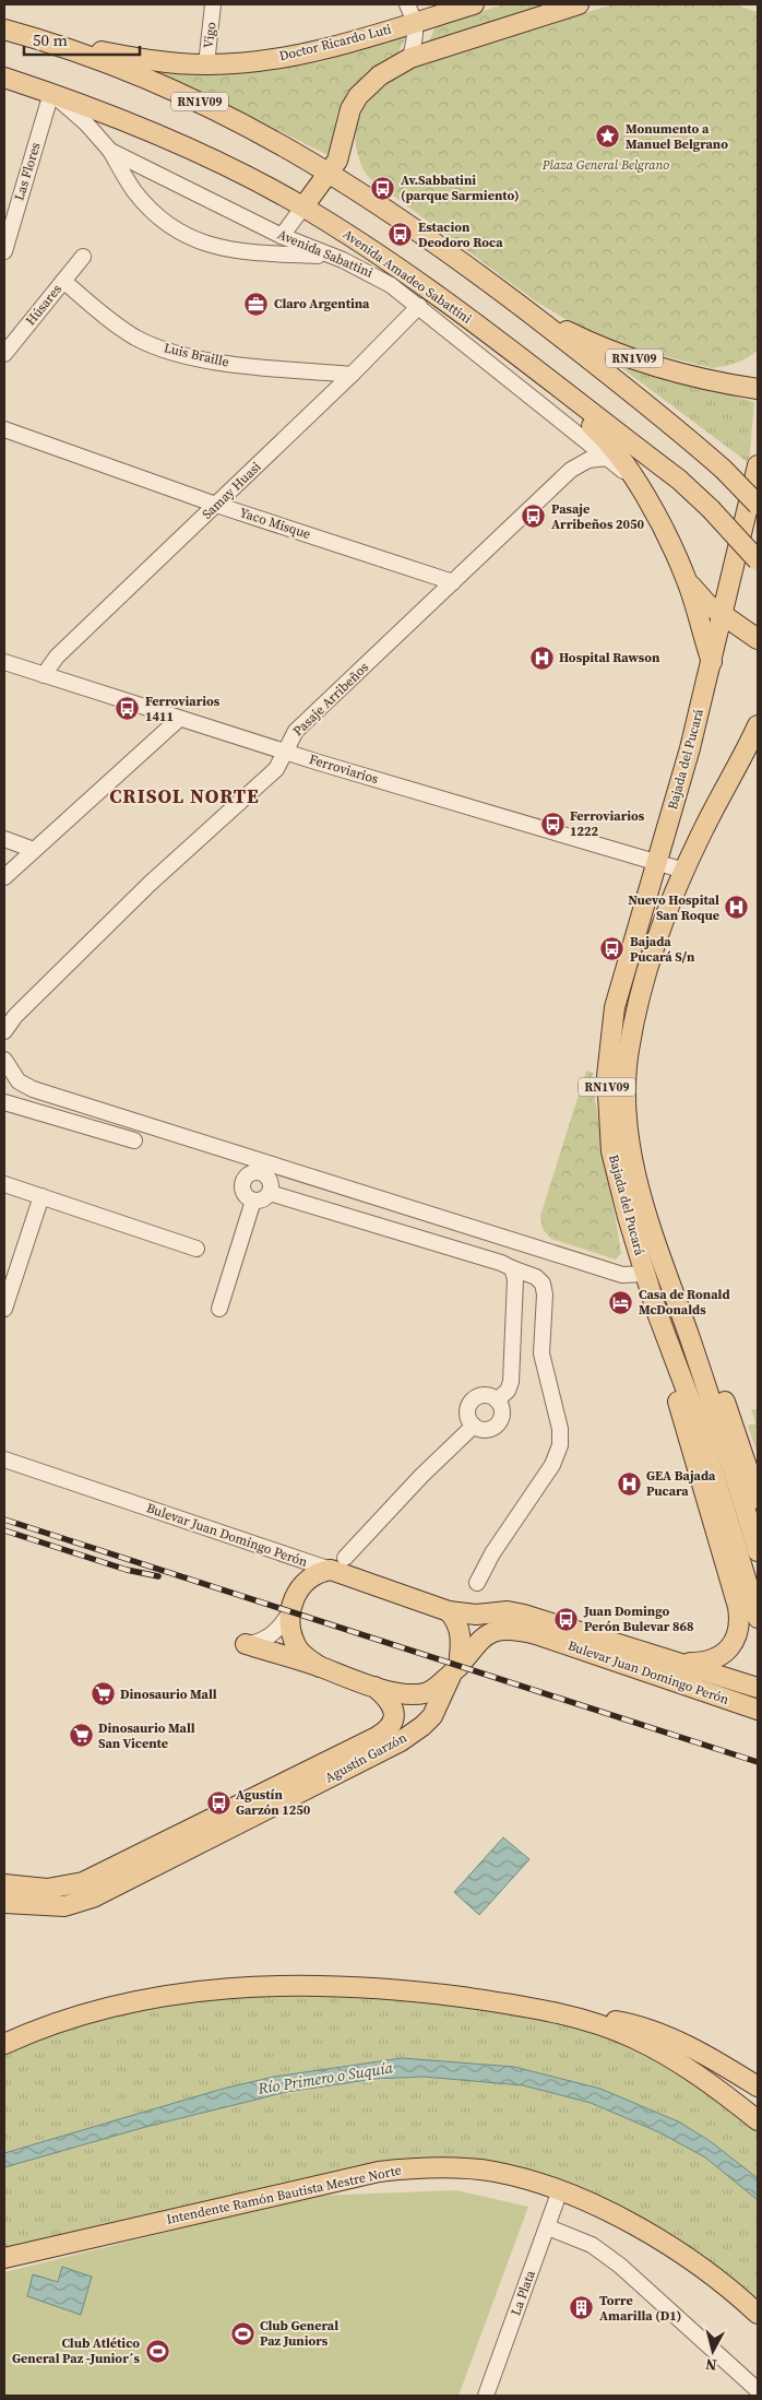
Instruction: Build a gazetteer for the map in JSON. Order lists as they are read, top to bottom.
{
  "streets": {
    "main road": [
      "Doctor Ricardo Luti",
      "RN1V09",
      "Avenida Amadeo Sabattini",
      "Bajada del Pucará",
      "Bulevar Juan Domingo Perón",
      "Agustín Garzón",
      "Intendente Ramón Bautista Mestre Norte"
    ],
    "street": [
      "Vigo",
      "Las Flores",
      "Avenida Sabattini",
      "Húsares",
      "Luis Braille",
      "Samay Huasi",
      "Yaco Misque",
      "Pasaje Arribeños",
      "Ferroviarios",
      "La Plata"
    ]
  },
  "crossings": [
    ["Vigo", "Doctor Ricardo Luti"],
    ["Doctor Ricardo Luti", "RN1V09"],
    ["Las Flores", "Avenida Sabattini"],
    ["Las Flores", "Avenida Amadeo Sabattini"],
    ["Avenida Sabattini", "Avenida Amadeo Sabattini"],
    ["Avenida Sabattini", "Samay Huasi"],
    ["Avenida Sabattini", "Pasaje Arribeños"],
    ["Húsares", "Luis Braille"],
    ["Luis Braille", "Samay Huasi"],
    ["Samay Huasi", "Yaco Misque"],
    ["Samay Huasi", "Ferroviarios"],
    ["Yaco Misque", "Pasaje Arribeños"],
    ["Pasaje Arribeños", "Ferroviarios"],
    ["Bajada del Pucará", "Ferroviarios"],
    ["Bulevar Juan Domingo Perón", "Agustín Garzón"],
    ["Intendente Ramón Bautista Mestre Norte", "La Plata"]
  ],
  "districts": ["CRISOL NORTE"],
  "water": ["Río Primero o Suquía"],
  "parks": ["Plaza General Belgrano"],
  "places": {
    "place": ["Monumento a Manuel Belgrano"],
    "bus stop": [
      "Av.Sabbatini (parque Sarmiento)",
      "Estacion Deodoro Roca",
      "Pasaje Arribeños 2050",
      "Ferroviarios 1411",
      "Ferroviarios 1222",
      "Bajada Pucará S/n",
      "Juan Domingo Perón Bulevar 868",
      "Agustín Garzón 1250"
    ],
    "office": ["Claro Argentina"],
    "hospital": ["Hospital Rawson", "Nuevo Hospital San Roque", "GEA Bajada Pucara"],
    "hotel": ["Casa de Ronald McDonalds"],
    "supermarket": ["Dinosaurio Mall", "Dinosaurio Mall San Vicente"],
    "building": ["Torre Amarilla (D1)"],
    "sports": ["Club General Paz Juniors", "Club Atlético General Paz -Junior´s"]
  },
  "scale_bar": "50 m",
  "north": "bottom"
}
